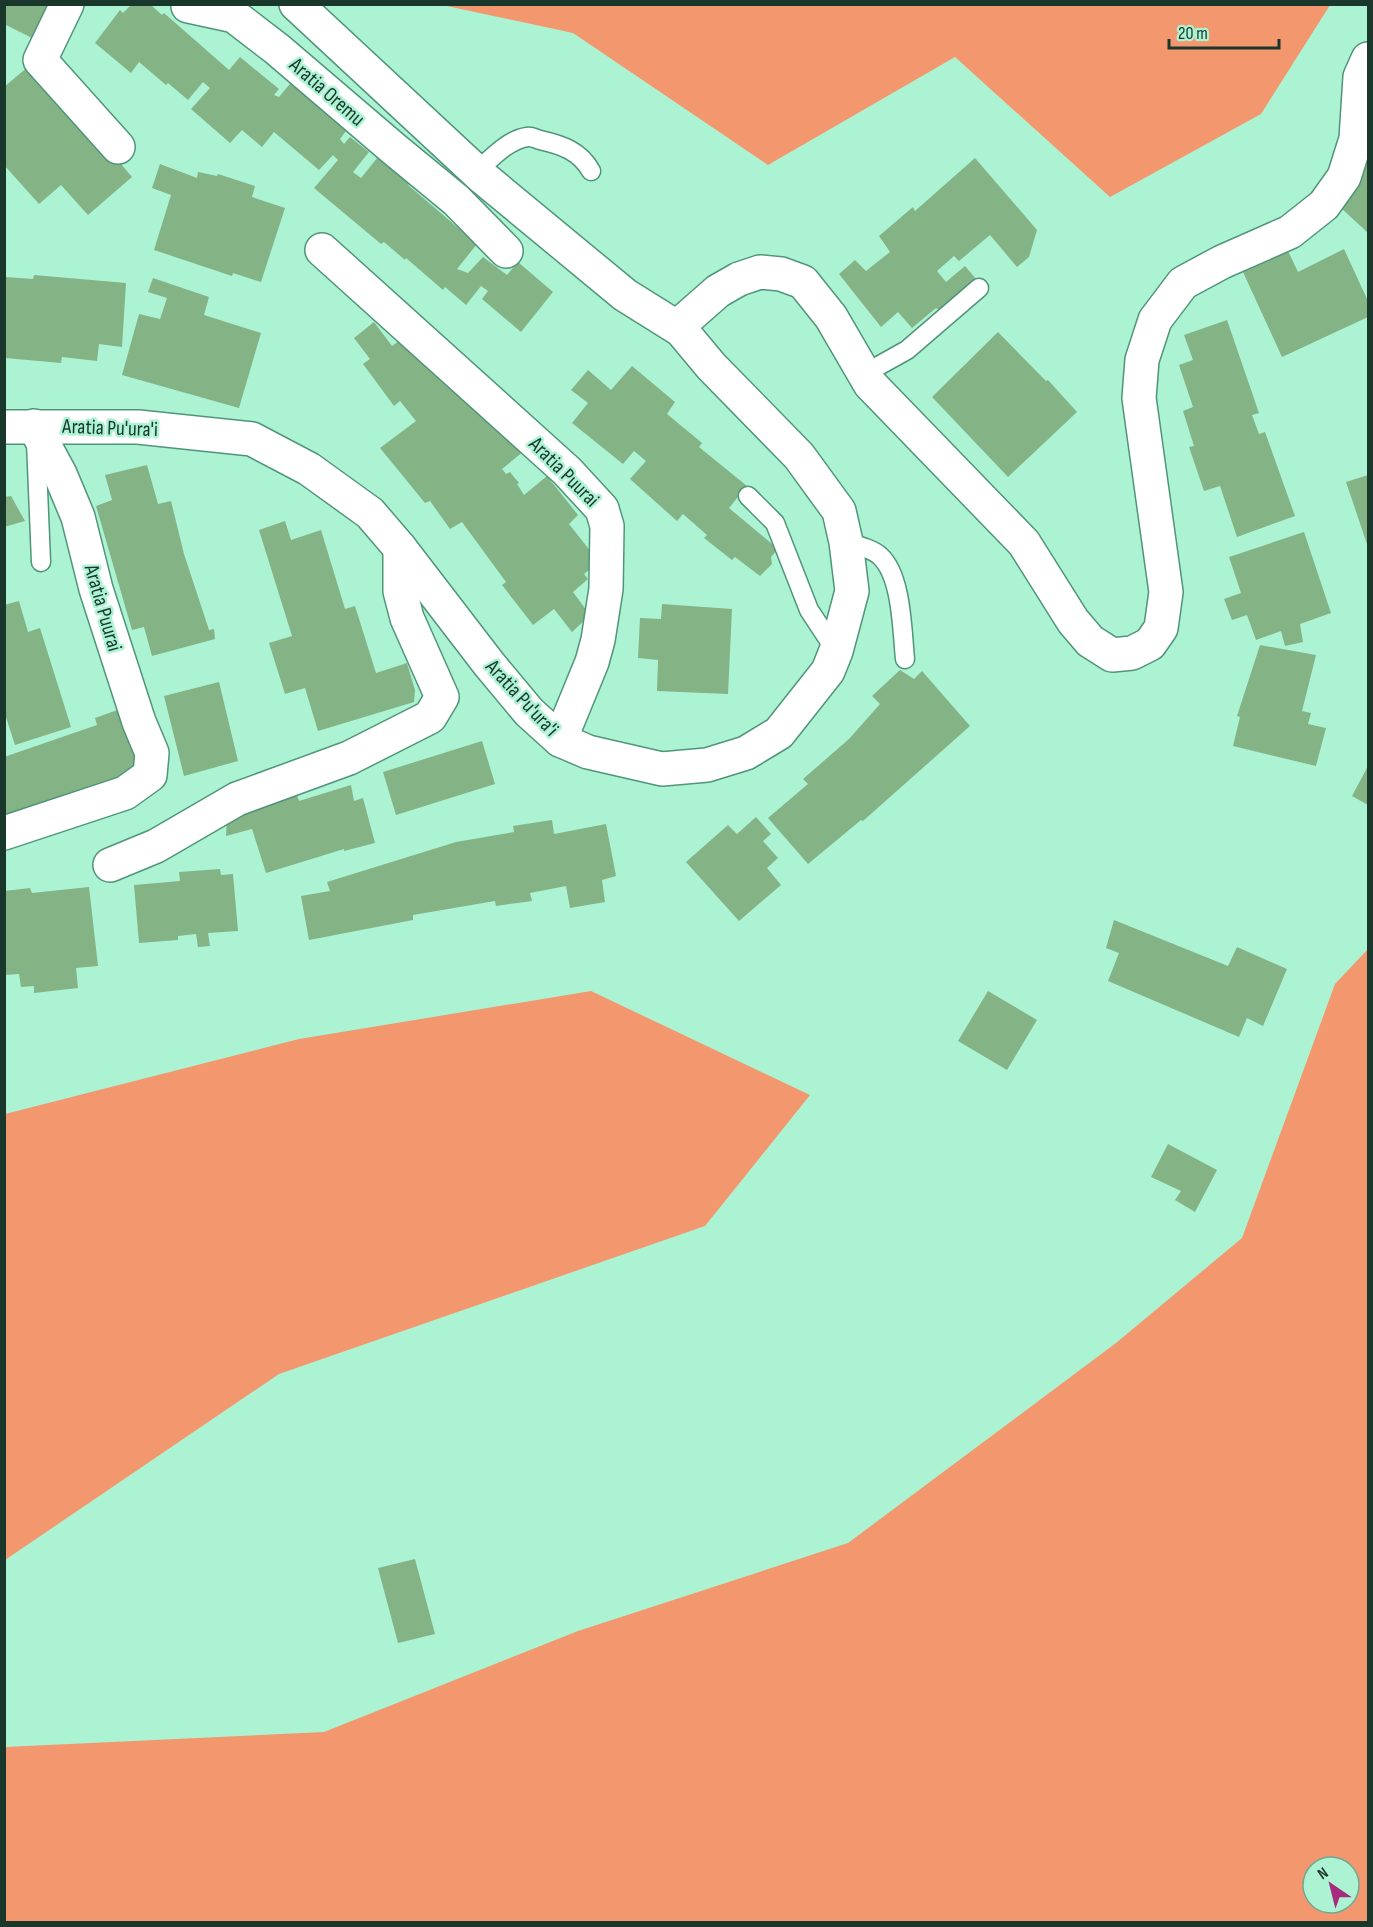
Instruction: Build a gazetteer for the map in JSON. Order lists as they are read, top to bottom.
{
  "streets": {
    "street": ["Aratia Oremu", "Aratia Pu'ura'i", "Aratia Puurai"]
  },
  "crossings": [
    ["Aratia Oremu", "Aratia Pu'ura'i"],
    ["Aratia Pu'ura'i", "Aratia Puurai"]
  ],
  "scale_bar": "20 m",
  "north": "top left"
}
